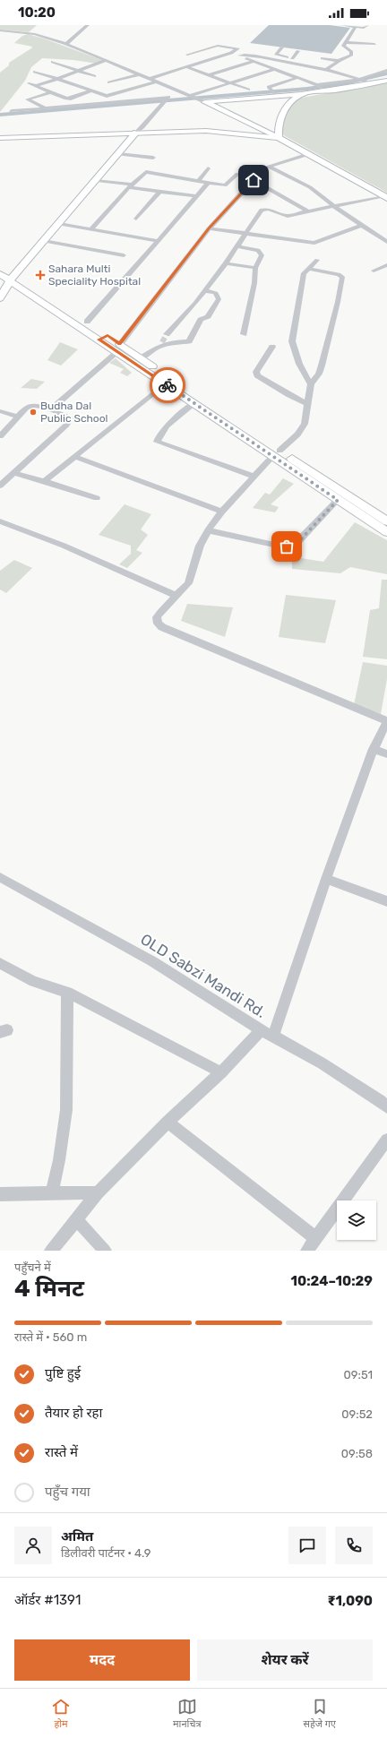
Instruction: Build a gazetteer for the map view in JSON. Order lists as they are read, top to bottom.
{
  "streets": {
    "street": ["OLD Sabzi Mandi Rd."]
  },
  "places": {
    "health": ["Sahara Multi Speciality Hospital"],
    "other": ["Budha Dal Public School"]
  },
  "page": {
    "status": "10:20",
    "heading": ["4 मिनट", "पहुँचने में", "10:24–10:29"],
    "panel": [
      "अमित",
      "डिलीवरी पार्टनर · 4.9",
      "ऑर्डर #1391",
      "₹1,090"
    ],
    "bar": "रास्ते में · 560 m",
    "list": [
      ["पुष्टि हुई", "09:51"],
      ["तैयार हो रहा", "09:52"],
      ["रास्ते में", "09:58"],
      "पहुँच गया"
    ],
    "buttons": ["मदद", "शेयर करें"],
    "tabs": ["होम", "मानचित्र", "सहेजे गए"]
  }
}
